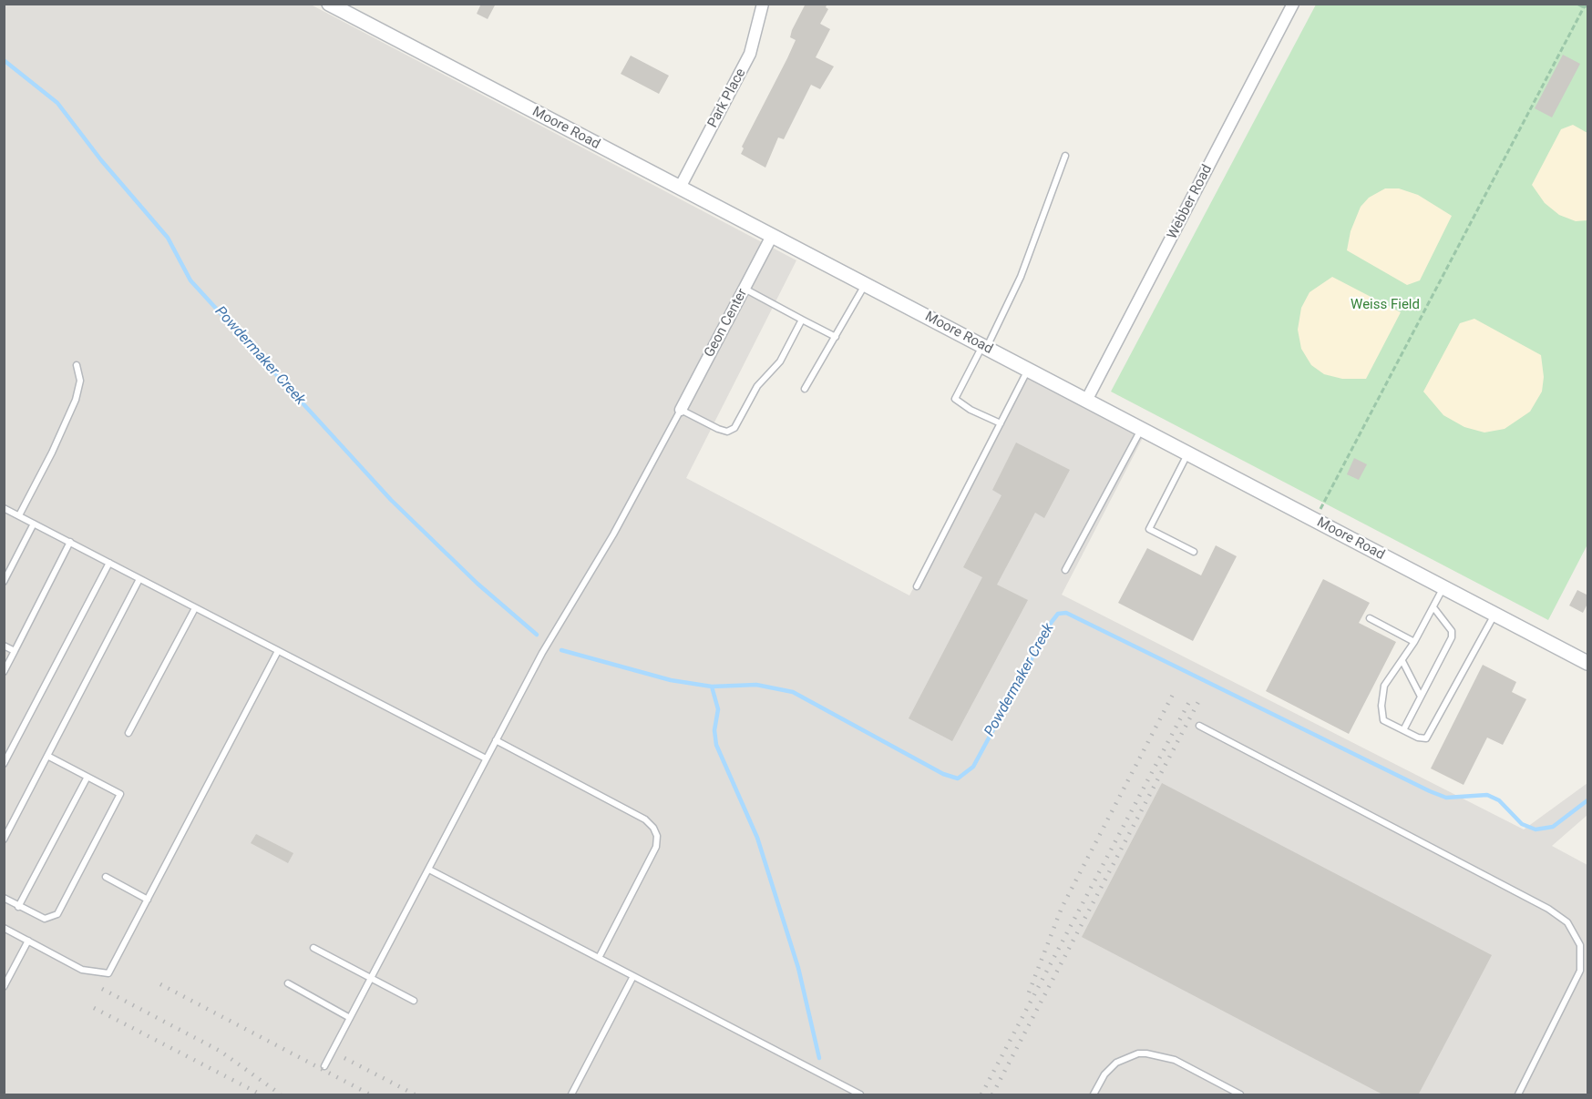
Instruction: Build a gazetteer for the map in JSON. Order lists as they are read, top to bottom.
{
  "streets": {
    "street": [
      "Park Place",
      "Moore Road",
      "Webber Road",
      "Geon Center"
    ]
  },
  "crossings": [
    ["Park Place", "Moore Road"],
    ["Moore Road", "Webber Road"],
    ["Moore Road", "Geon Center"]
  ],
  "water": ["Powdermaker Creek"],
  "parks": ["Weiss Field"]
}
